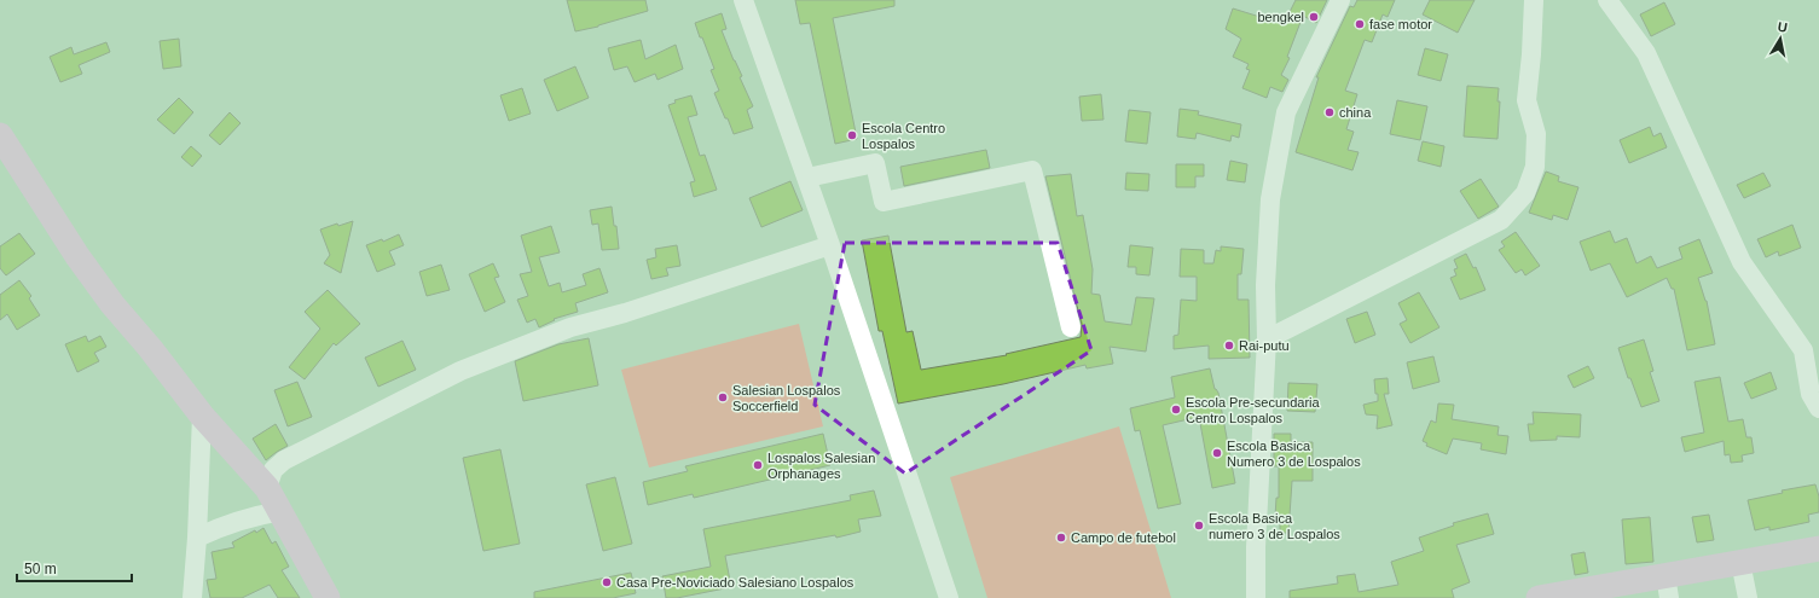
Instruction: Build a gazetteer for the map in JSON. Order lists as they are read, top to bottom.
{
  "places": [
    "bengkel",
    "fase motor",
    "china",
    "Escola Centro Lospalos",
    "Rai-putu",
    "Salesian Lospalos Soccerfield",
    "Escola Pre-secundaria Centro Lospalos",
    "Escola Basica Numero 3 de Lospalos",
    "Lospalos Salesian Orphanages",
    "Escola Basica numero 3 de Lospalos",
    "Campo de futebol",
    "Casa Pre-Noviciado Salesiano Lospalos"
  ],
  "scale_bar": "50 m",
  "north": "top"
}
